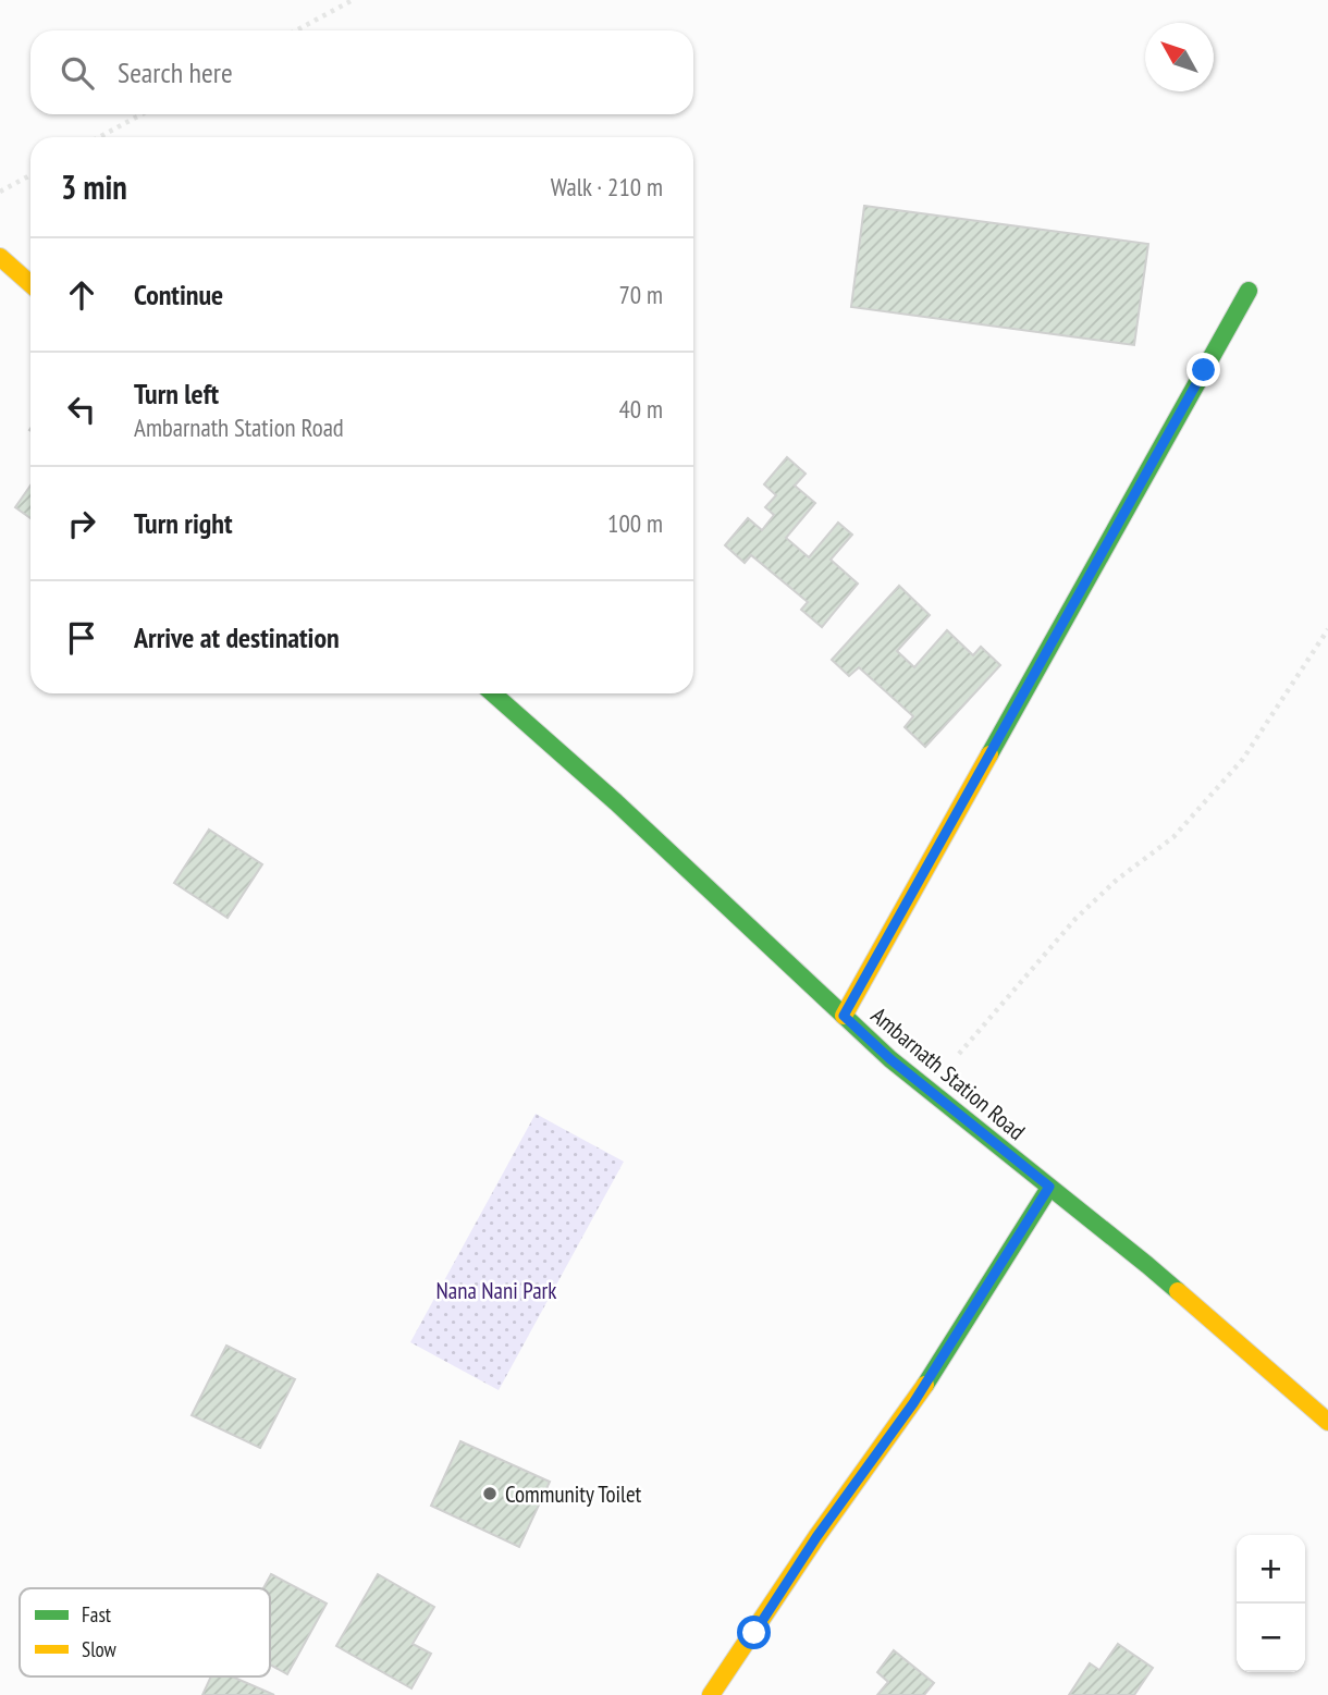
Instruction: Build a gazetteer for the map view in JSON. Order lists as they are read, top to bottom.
{
  "streets": {
    "street": ["Ambarnath Station Road"]
  },
  "parks": ["Nana Nani Park"],
  "places": ["Community Toilet"],
  "legend": ["Fast", "Slow"],
  "north": "top left",
  "page": {
    "search": "Search here",
    "heading": ["3 min", "Walk · 210 m"],
    "list": [
      ["Continue", "70 m"],
      ["Turn left", "Ambarnath Station Road", "40 m"],
      ["Turn right", "100 m"],
      "Arrive at destination"
    ],
    "map_buttons": ["+", "−"]
  }
}
